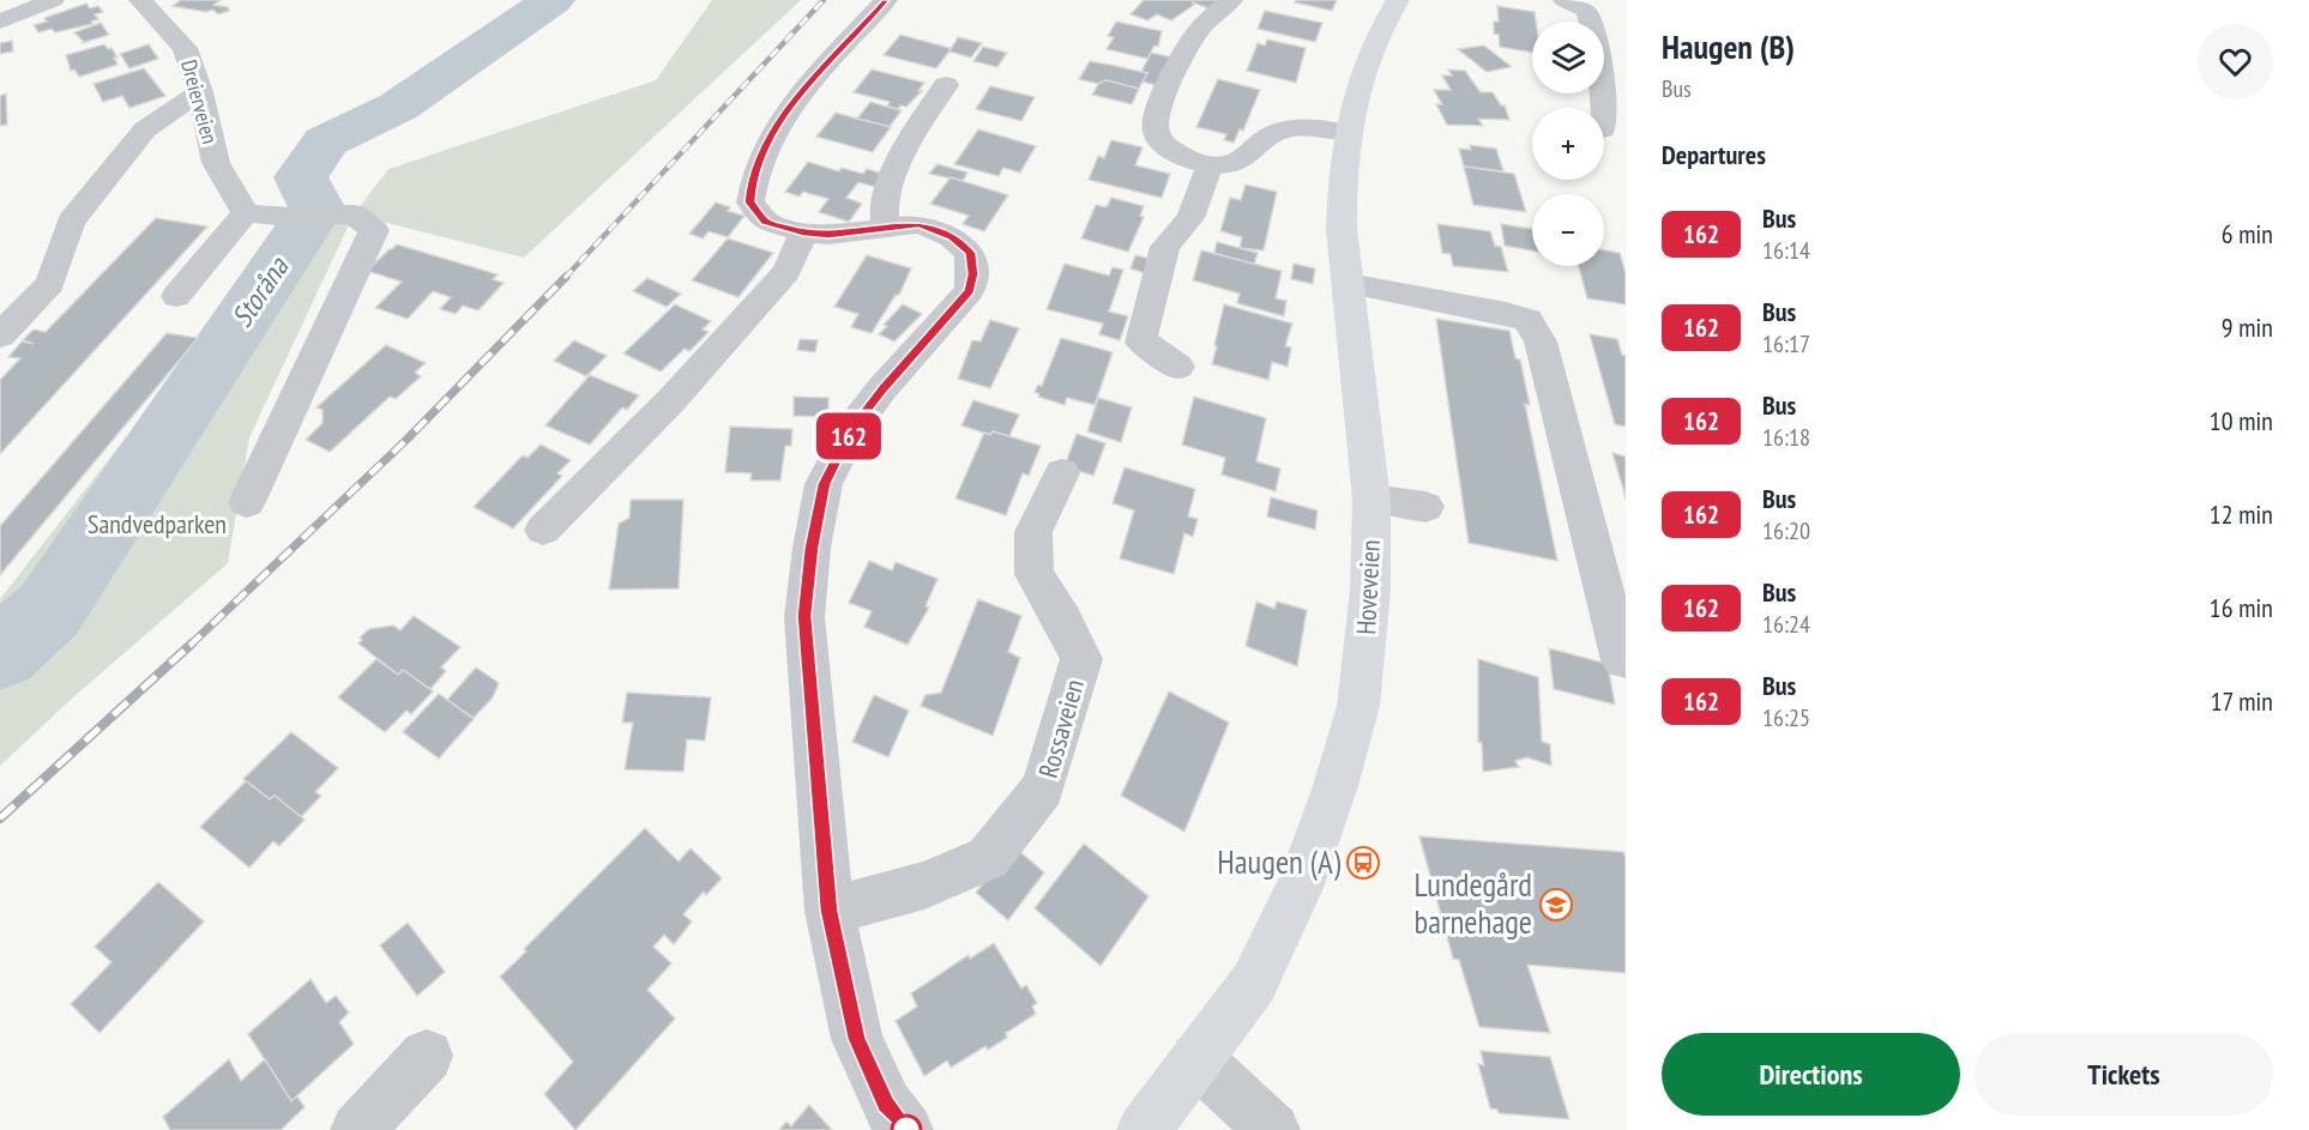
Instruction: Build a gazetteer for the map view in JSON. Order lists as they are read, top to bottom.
{
  "streets": {
    "main road": ["Hoveveien"],
    "street": ["Dreierveien", "Rossaveien"]
  },
  "water": ["Storåna"],
  "parks": ["Sandvedparken"],
  "places": {
    "bus stop": ["Haugen (A)"],
    "school or university": ["Lundegård barnehage"]
  },
  "lines": ["bus line 162"],
  "page": {
    "on_map": "162",
    "heading": [
      ["Haugen (B)", "Bus"],
      "Departures"
    ],
    "map_buttons": ["+", "−"],
    "list": [
      {
        "mark": "162",
        "name": "Bus",
        "note": "16:14",
        "value": "6 min"
      },
      {
        "mark": "162",
        "name": "Bus",
        "note": "16:17",
        "value": "9 min"
      },
      {
        "mark": "162",
        "name": "Bus",
        "note": "16:18",
        "value": "10 min"
      },
      {
        "mark": "162",
        "name": "Bus",
        "note": "16:20",
        "value": "12 min"
      },
      {
        "mark": "162",
        "name": "Bus",
        "note": "16:24",
        "value": "16 min"
      },
      {
        "mark": "162",
        "name": "Bus",
        "note": "16:25",
        "value": "17 min"
      }
    ],
    "buttons": ["Directions", "Tickets"]
  }
}
